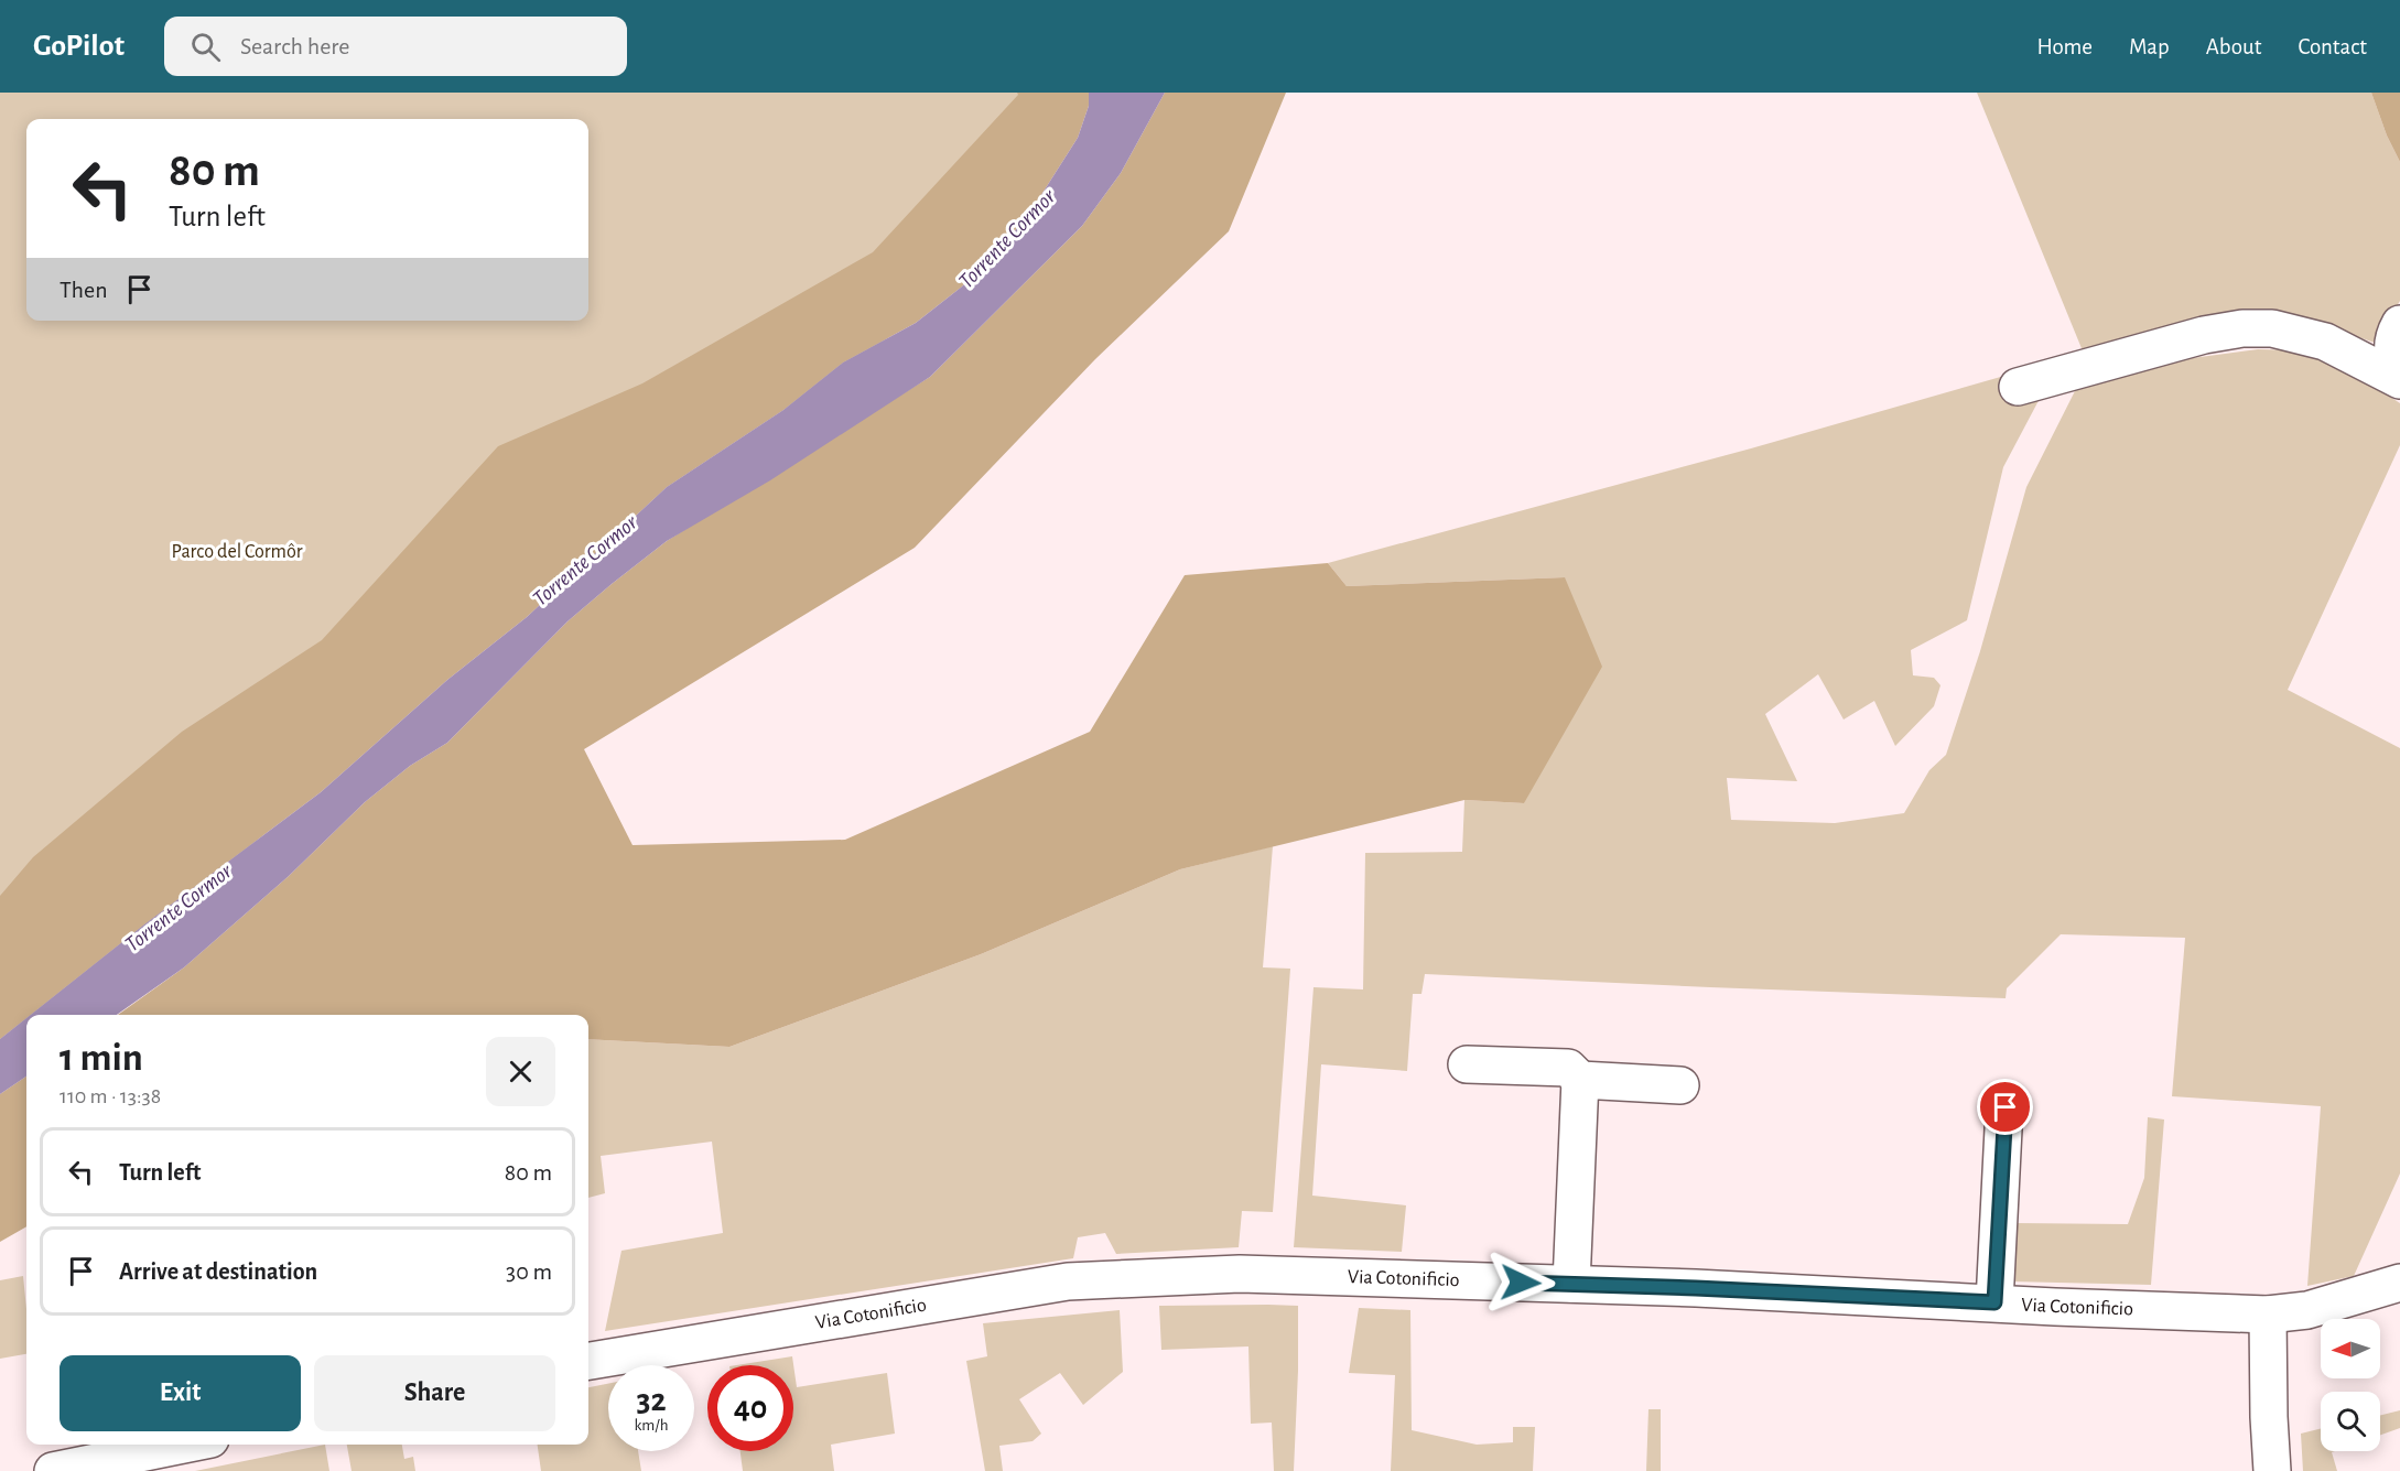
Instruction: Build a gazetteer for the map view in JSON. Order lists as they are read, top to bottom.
{
  "streets": {
    "street": ["Via Cotonificio"]
  },
  "water": ["Torrente Cormor"],
  "parks": ["Parco del Cormôr"],
  "north": "left",
  "page": {
    "header": "GoPilot",
    "search": "Search here",
    "nav": [
      "Home",
      "Map",
      "About",
      "Contact"
    ],
    "turn": ["80 m", "Turn left"],
    "then": "Then",
    "heading": ["1 min", "110 m · 13:38"],
    "list": [
      {
        "name": "Turn left",
        "value": "80 m"
      },
      {
        "name": "Arrive at destination",
        "value": "30 m"
      }
    ],
    "buttons": ["Exit", "Share"],
    "speed": "32 km/h",
    "limit": "40"
  }
}
